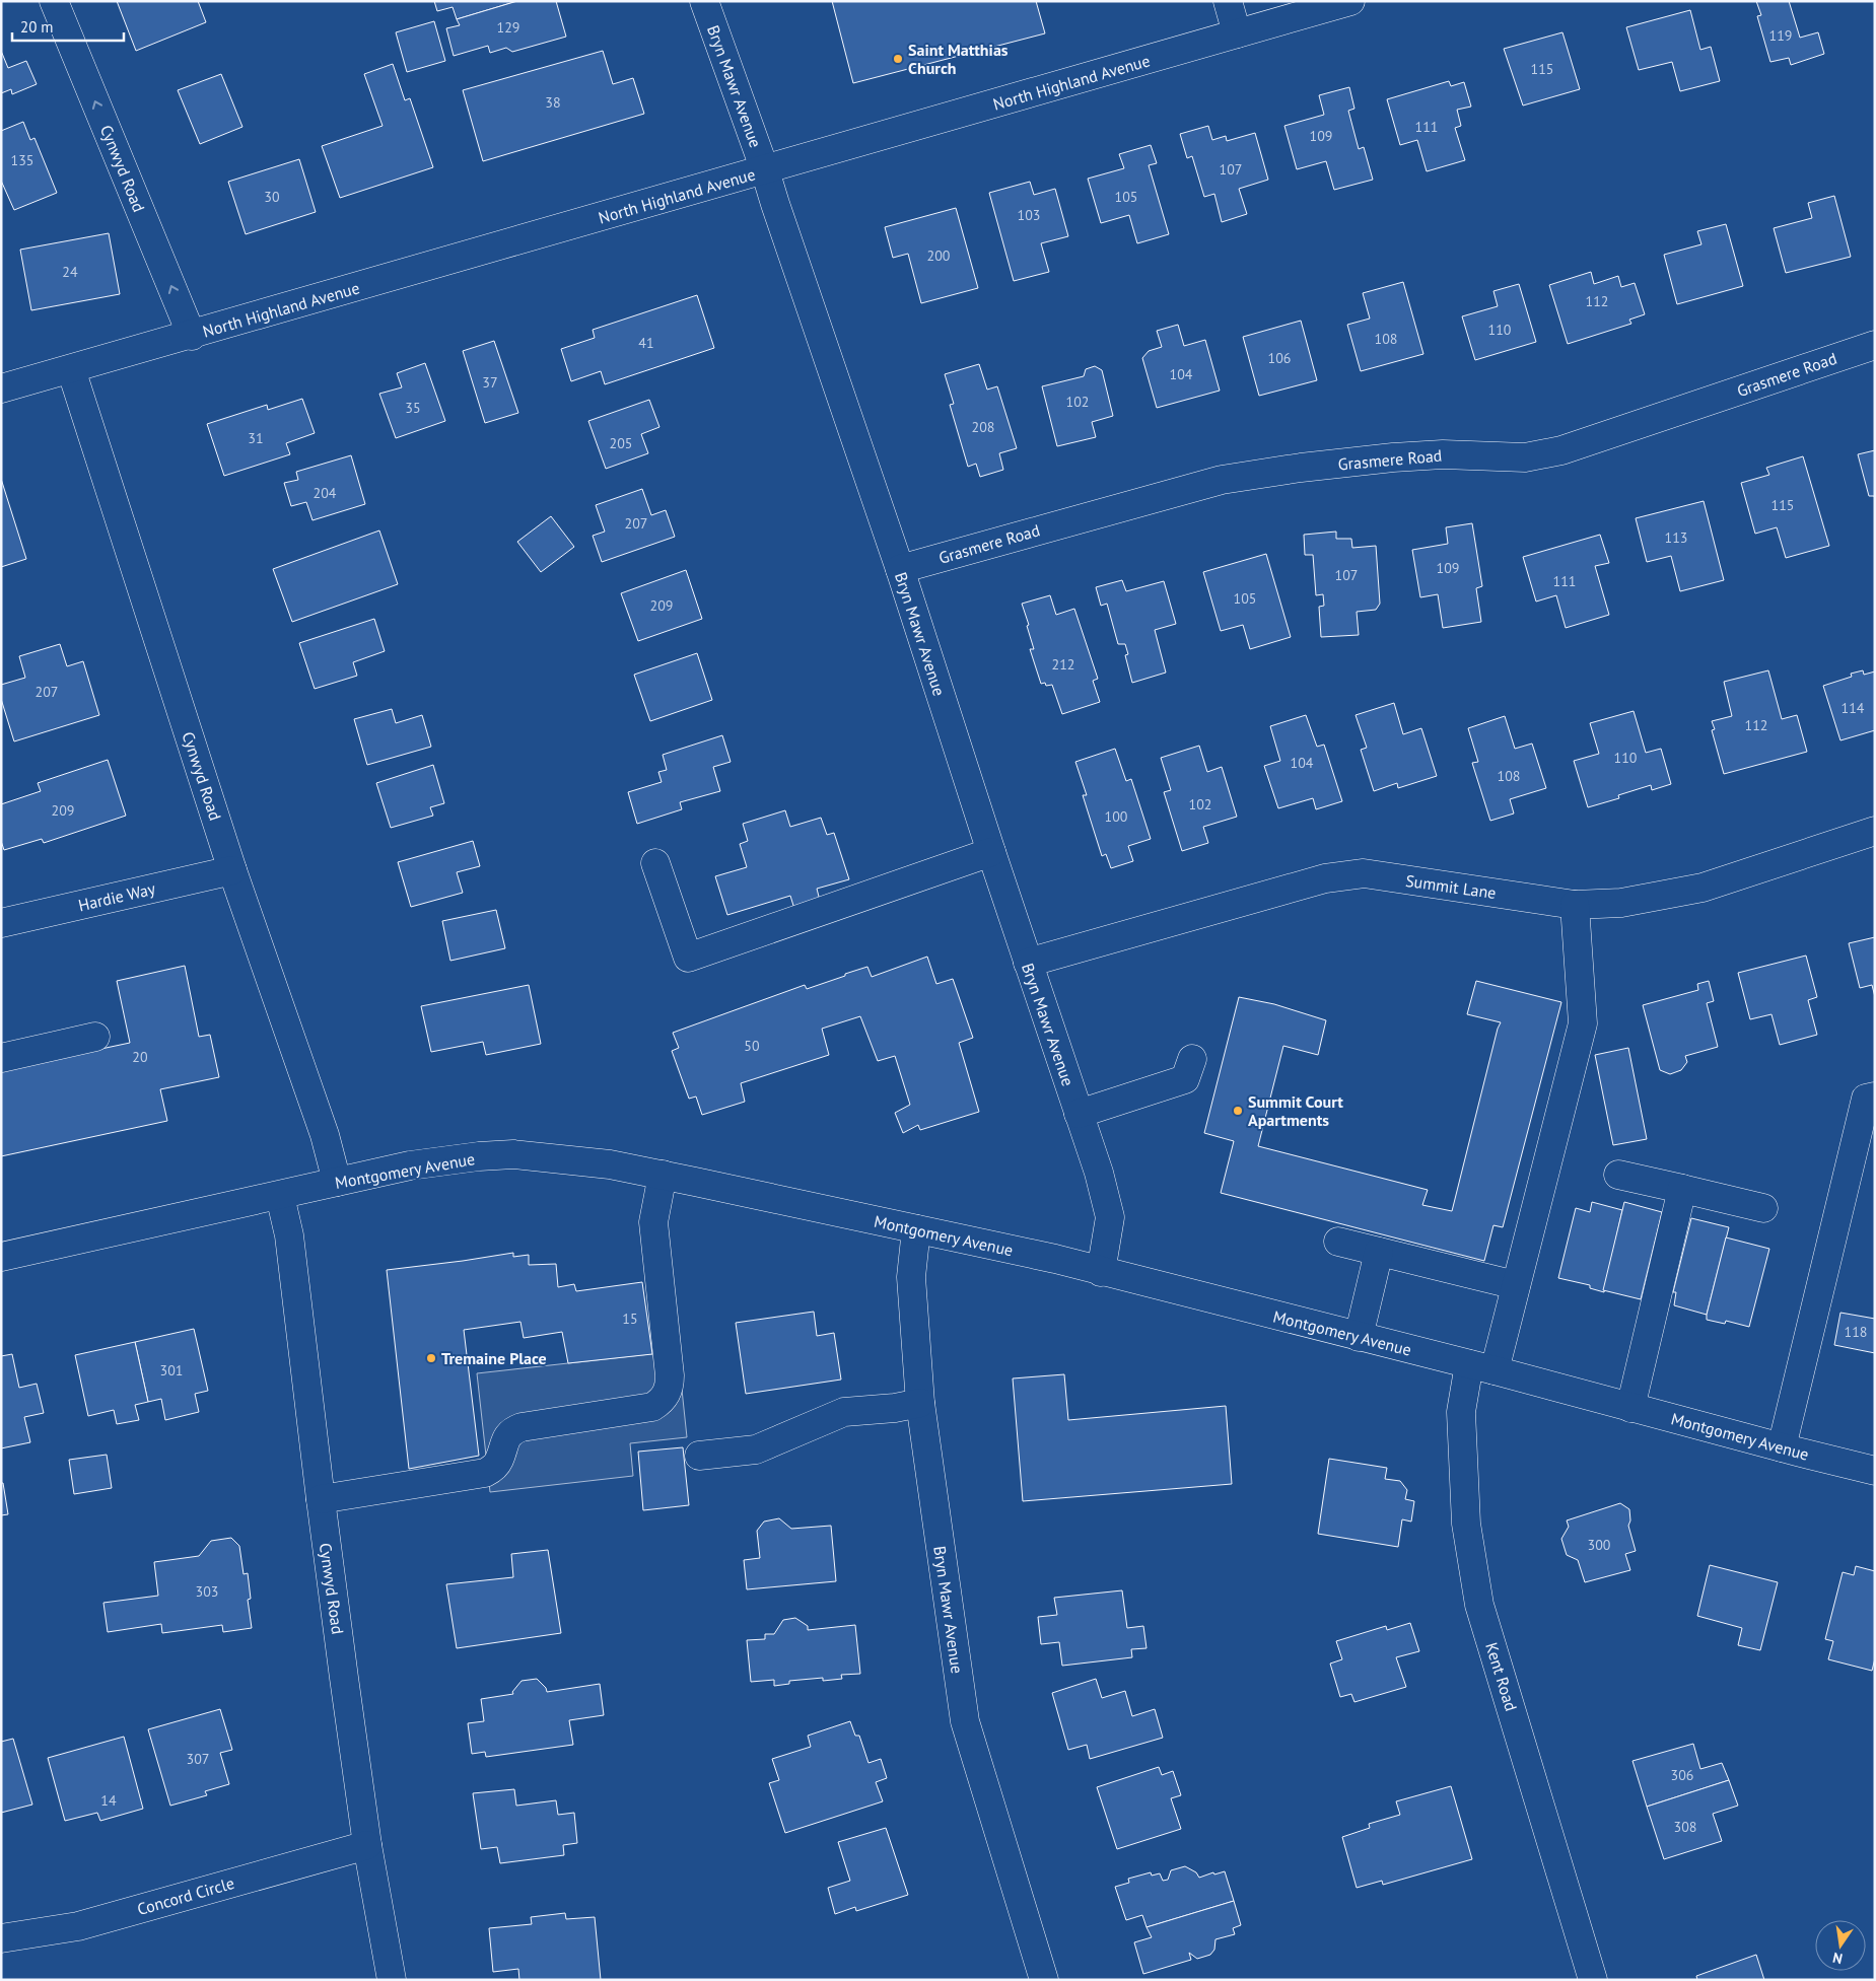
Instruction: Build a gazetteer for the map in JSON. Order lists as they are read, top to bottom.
{
  "streets": {
    "street": [
      "North Highland Avenue",
      "Bryn Mawr Avenue",
      "Cynwyd Road",
      "Grasmere Road",
      "Summit Lane",
      "Hardie Way",
      "Montgomery Avenue",
      "Kent Road",
      "Concord Circle"
    ]
  },
  "crossings": [
    ["North Highland Avenue", "Bryn Mawr Avenue"],
    ["North Highland Avenue", "Cynwyd Road"],
    ["Bryn Mawr Avenue", "Grasmere Road"],
    ["Bryn Mawr Avenue", "Summit Lane"],
    ["Bryn Mawr Avenue", "Montgomery Avenue"],
    ["Cynwyd Road", "Hardie Way"],
    ["Cynwyd Road", "Montgomery Avenue"],
    ["Cynwyd Road", "Concord Circle"],
    ["Summit Lane", "Kent Road"],
    ["Montgomery Avenue", "Kent Road"]
  ],
  "places": ["Saint Matthias Church", "Summit Court Apartments", "Tremaine Place"],
  "house_numbers": [
    "129",
    "119",
    "115",
    "38",
    "111",
    "109",
    "135",
    "107",
    "30",
    "105",
    "103",
    "200",
    "24",
    "112",
    "110",
    "108",
    "41",
    "106",
    "104",
    "37",
    "102",
    "35",
    "208",
    "31",
    "205",
    "204",
    "115",
    "207",
    "113",
    "109",
    "107",
    "111",
    "105",
    "209",
    "212",
    "207",
    "114",
    "112",
    "110",
    "104",
    "108",
    "102",
    "209",
    "100",
    "50",
    "20",
    "15",
    "118",
    "301",
    "300",
    "303",
    "307",
    "306",
    "14",
    "308"
  ],
  "scale_bar": "20 m",
  "north": "bottom"
}
